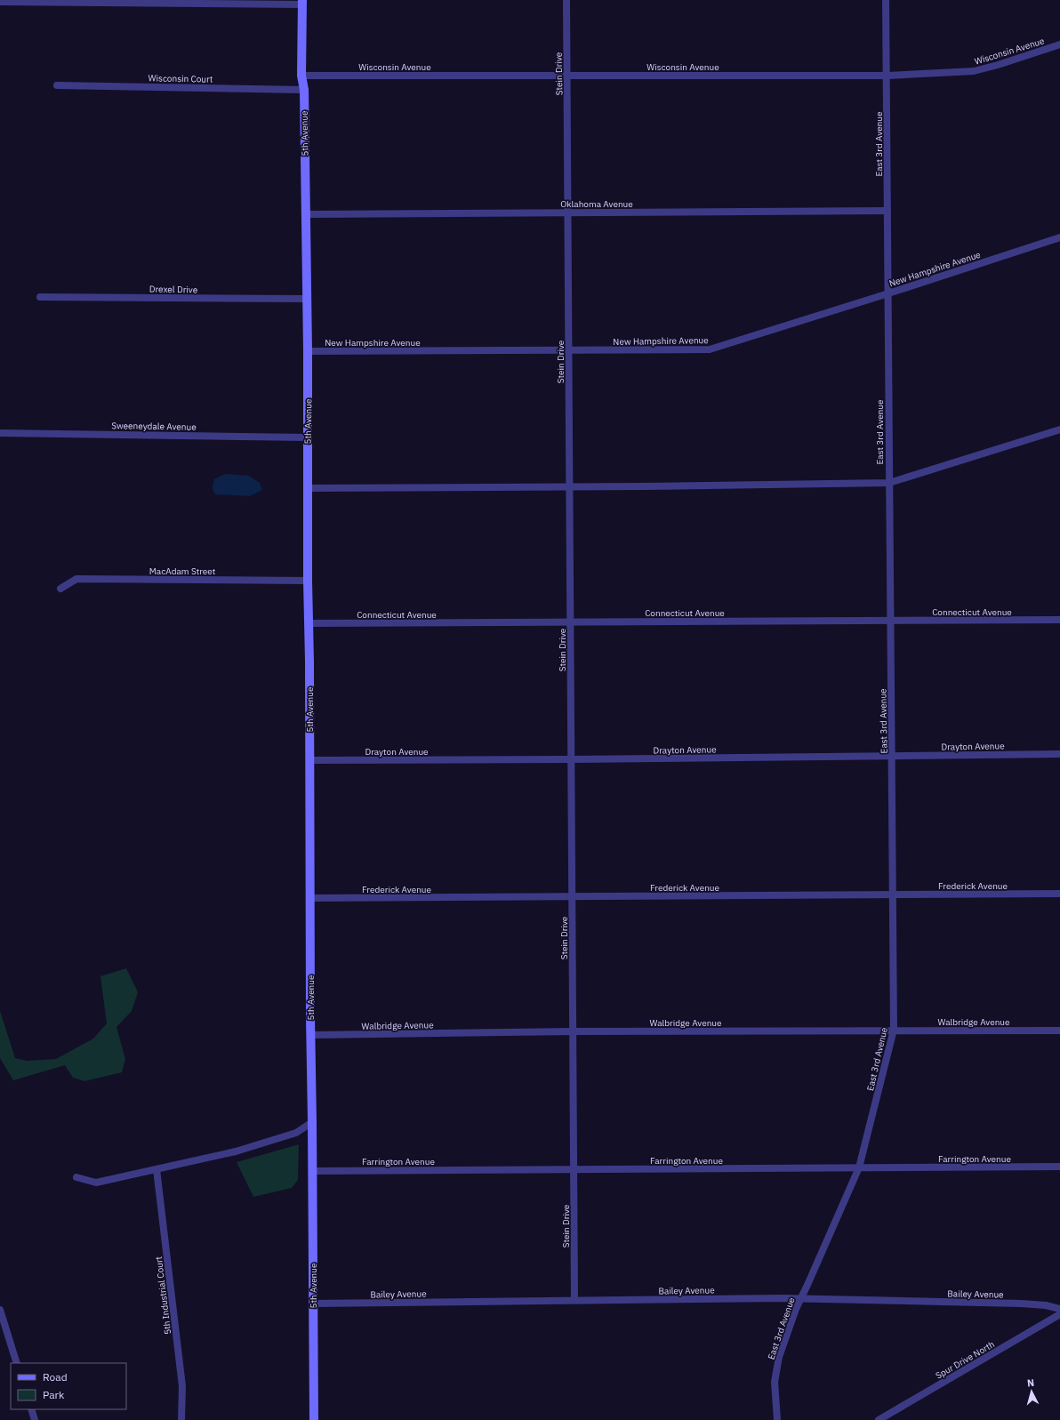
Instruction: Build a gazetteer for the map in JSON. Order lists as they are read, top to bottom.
{
  "streets": {
    "main road": ["5th Avenue"],
    "street": [
      "Wisconsin Avenue",
      "Stein Drive",
      "Wisconsin Court",
      "East 3rd Avenue",
      "Oklahoma Avenue",
      "New Hampshire Avenue",
      "Drexel Drive",
      "Sweeneydale Avenue",
      "MacAdam Street",
      "Connecticut Avenue",
      "Drayton Avenue",
      "Frederick Avenue",
      "Walbridge Avenue",
      "Farrington Avenue",
      "Bailey Avenue",
      "5th Industrial Court",
      "Spur Drive North"
    ]
  },
  "crossings": [
    ["Wisconsin Avenue", "Stein Drive"],
    ["Wisconsin Avenue", "5th Avenue"],
    ["Wisconsin Avenue", "East 3rd Avenue"],
    ["Stein Drive", "Oklahoma Avenue"],
    ["Stein Drive", "New Hampshire Avenue"],
    ["Stein Drive", "Connecticut Avenue"],
    ["Stein Drive", "Drayton Avenue"],
    ["Stein Drive", "Frederick Avenue"],
    ["Stein Drive", "Walbridge Avenue"],
    ["Stein Drive", "Farrington Avenue"],
    ["Stein Drive", "Bailey Avenue"],
    ["Wisconsin Court", "5th Avenue"],
    ["5th Avenue", "Oklahoma Avenue"],
    ["5th Avenue", "New Hampshire Avenue"],
    ["5th Avenue", "Drexel Drive"],
    ["5th Avenue", "Sweeneydale Avenue"],
    ["5th Avenue", "MacAdam Street"],
    ["5th Avenue", "Connecticut Avenue"],
    ["5th Avenue", "Drayton Avenue"],
    ["5th Avenue", "Frederick Avenue"],
    ["5th Avenue", "Walbridge Avenue"],
    ["5th Avenue", "Farrington Avenue"],
    ["5th Avenue", "Bailey Avenue"],
    ["East 3rd Avenue", "Oklahoma Avenue"],
    ["East 3rd Avenue", "New Hampshire Avenue"],
    ["East 3rd Avenue", "Connecticut Avenue"],
    ["East 3rd Avenue", "Drayton Avenue"],
    ["East 3rd Avenue", "Frederick Avenue"],
    ["East 3rd Avenue", "Walbridge Avenue"],
    ["East 3rd Avenue", "Farrington Avenue"],
    ["East 3rd Avenue", "Bailey Avenue"]
  ],
  "legend": ["Road", "Park"],
  "north": "top"
}
